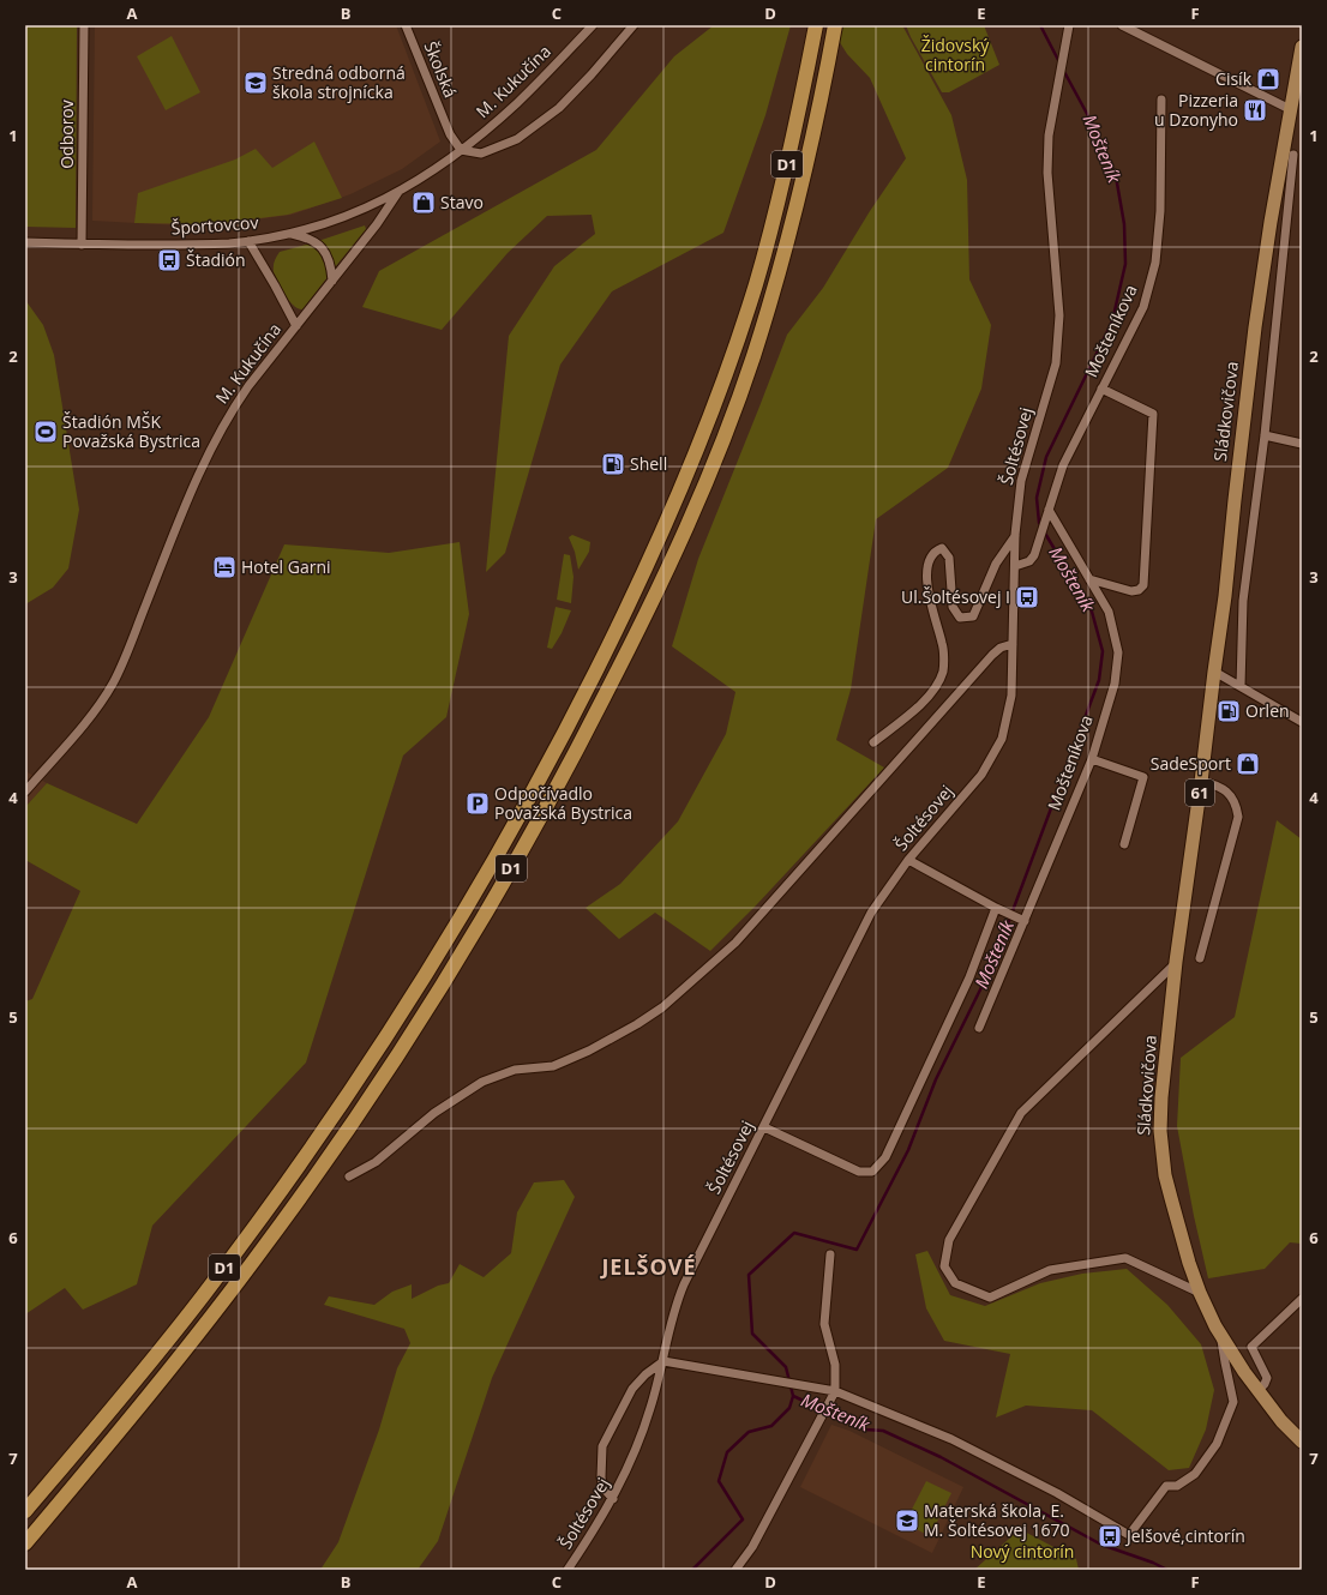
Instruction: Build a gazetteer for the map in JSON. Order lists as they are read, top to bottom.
{
  "streets": {
    "highway": ["D1"],
    "main road": ["Sládkovičova", "61"],
    "street": [
      "Školská",
      "M. Kukučína",
      "Odborov",
      "Športovcov",
      "Mošteníkova",
      "Šoltésovej"
    ]
  },
  "crossings": [
    ["Školská", "M. Kukučína"],
    ["M. Kukučína", "Športovcov"],
    ["Odborov", "Športovcov"],
    ["Mošteníkova", "Šoltésovej"]
  ],
  "districts": ["JELŠOVÉ"],
  "water": ["Mošteník"],
  "parks": ["Židovský cintorín", "Nový cintorín"],
  "places": {
    "shop": ["Cisík", "Stavo", "SadeSport"],
    "school or university": ["Stredná odborná škola strojnícka", "Materská škola, E. M. Šoltésovej 1670"],
    "restaurant": ["Pizzeria u Dzonyho"],
    "bus stop": ["Štadión", "Ul.Šoltésovej I", "Jelšové,cintorín"],
    "sports": ["Štadión MŠK Považská Bystrica"],
    "fuel station": ["Shell", "Orlen"],
    "hotel": ["Hotel Garni"],
    "parking": ["Odpočívadlo Považská Bystrica"]
  },
  "grid": {
    "columns": [
      "A",
      "B",
      "C",
      "D",
      "E",
      "F"
    ],
    "rows": [
      "1",
      "2",
      "3",
      "4",
      "5",
      "6",
      "7"
    ]
  }
}
